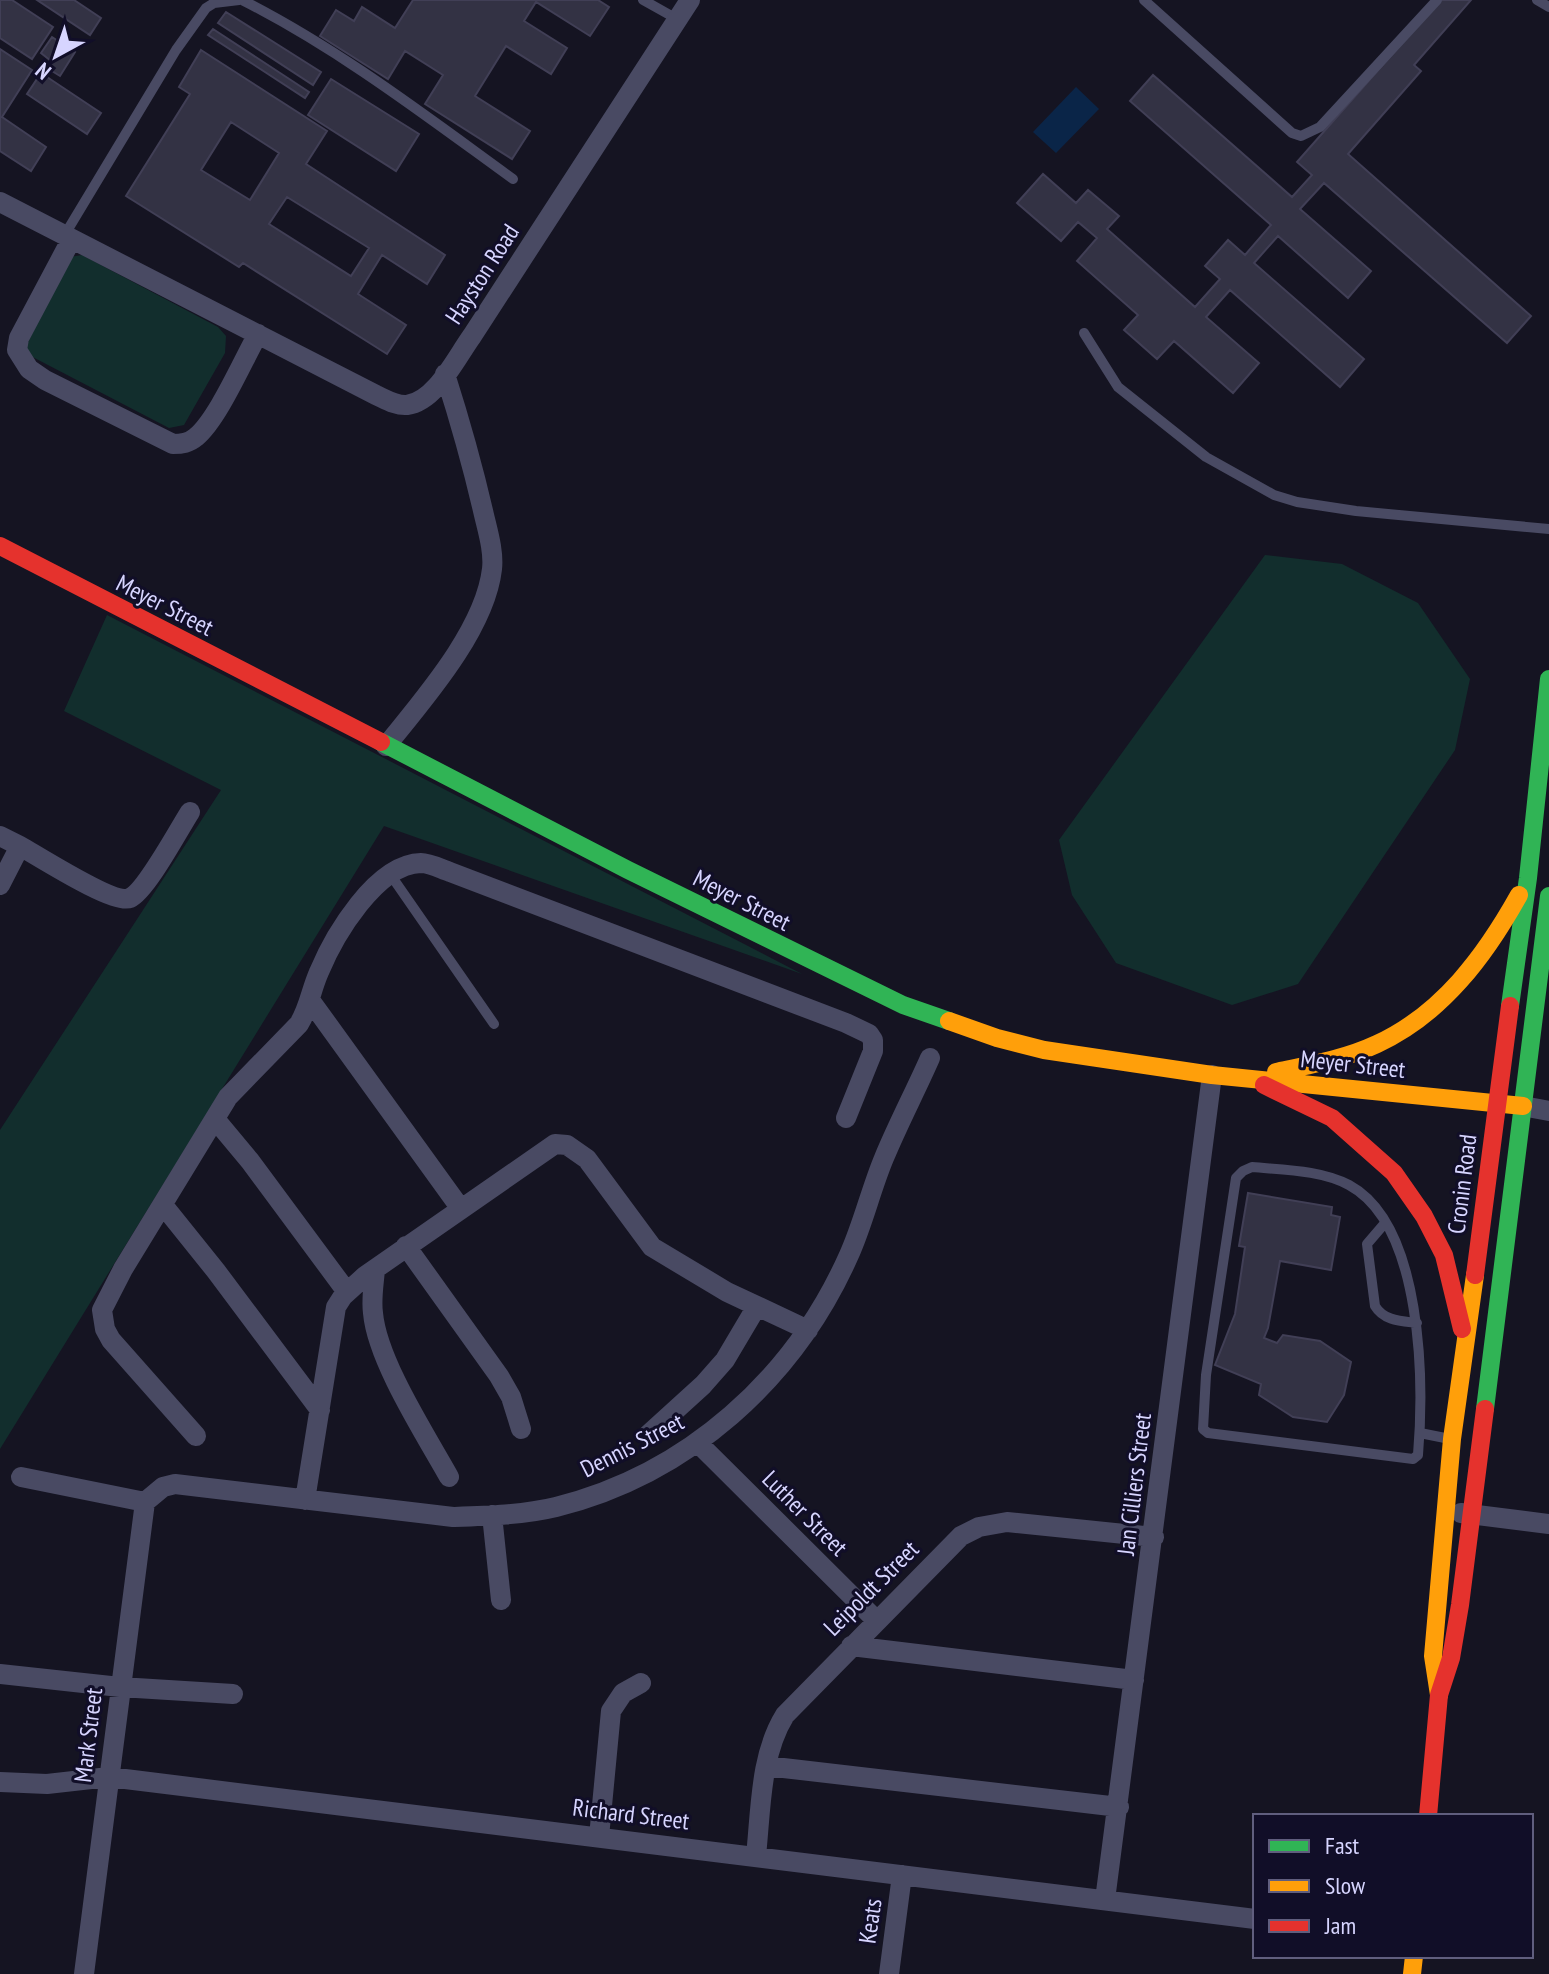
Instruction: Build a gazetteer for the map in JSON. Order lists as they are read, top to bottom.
{
  "streets": {
    "street": [
      "Hayston Road",
      "Meyer Street",
      "Cronin Road",
      "Dennis Street",
      "Jan Cilliers Street",
      "Luther Street",
      "Leipoldt Street",
      "Mark Street",
      "Richard Street",
      "Keats"
    ]
  },
  "crossings": [
    ["Meyer Street", "Cronin Road"],
    ["Meyer Street", "Jan Cilliers Street"],
    ["Dennis Street", "Luther Street"],
    ["Dennis Street", "Mark Street"],
    ["Jan Cilliers Street", "Leipoldt Street"],
    ["Jan Cilliers Street", "Richard Street"],
    ["Luther Street", "Leipoldt Street"],
    ["Leipoldt Street", "Richard Street"],
    ["Mark Street", "Richard Street"],
    ["Richard Street", "Keats"]
  ],
  "legend": ["Fast", "Slow", "Jam"],
  "north": "bottom left"
}
